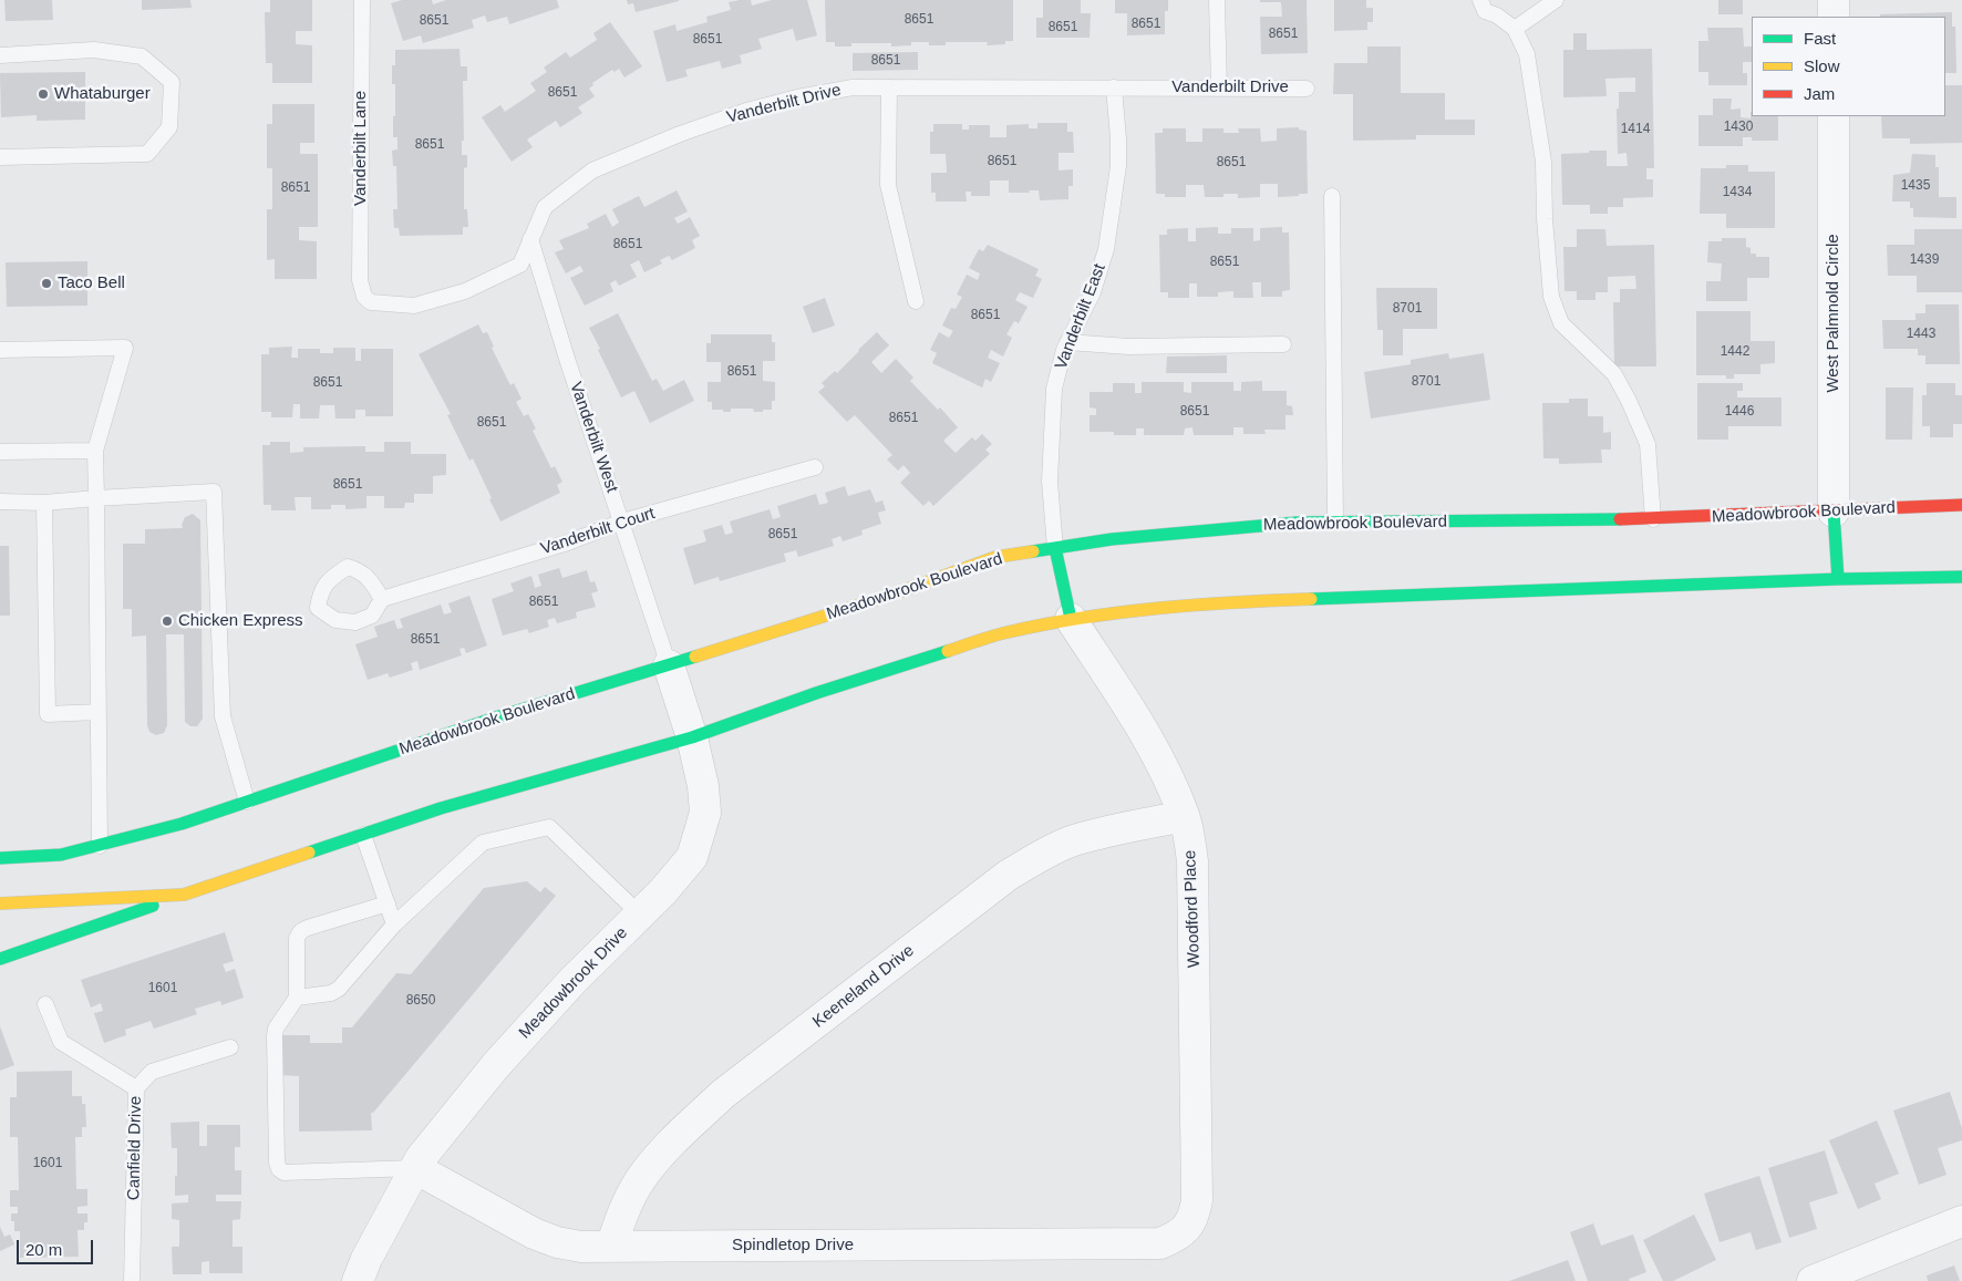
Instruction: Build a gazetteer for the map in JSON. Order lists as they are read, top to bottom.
{
  "streets": {
    "main road": ["Meadowbrook Boulevard"],
    "street": [
      "West Palmnold Circle",
      "Woodford Place",
      "Meadowbrook Drive",
      "Keeneland Drive",
      "Spindletop Drive"
    ],
    "lane": [
      "Vanderbilt Drive",
      "Vanderbilt Lane",
      "Vanderbilt East",
      "Vanderbilt West",
      "Vanderbilt Court",
      "Canfield Drive"
    ]
  },
  "crossings": [
    ["Vanderbilt Drive", "Vanderbilt Lane"],
    ["Vanderbilt Drive", "Vanderbilt East"],
    ["Vanderbilt Drive", "Vanderbilt West"],
    ["West Palmnold Circle", "Meadowbrook Boulevard"],
    ["Vanderbilt East", "Meadowbrook Boulevard"],
    ["Vanderbilt West", "Meadowbrook Boulevard"],
    ["Vanderbilt West", "Vanderbilt Court"],
    ["Vanderbilt West", "Meadowbrook Drive"],
    ["Meadowbrook Boulevard", "Meadowbrook Drive"],
    ["Woodford Place", "Keeneland Drive"],
    ["Woodford Place", "Spindletop Drive"],
    ["Meadowbrook Drive", "Spindletop Drive"],
    ["Keeneland Drive", "Spindletop Drive"]
  ],
  "places": ["Whataburger", "Taco Bell", "Chicken Express"],
  "house_numbers": [
    "8651",
    "8651",
    "8651",
    "8651",
    "8651",
    "8651",
    "8651",
    "8651",
    "1430",
    "1414",
    "8651",
    "8651",
    "8651",
    "1435",
    "8651",
    "1434",
    "8651",
    "1439",
    "8651",
    "8701",
    "8651",
    "1443",
    "1442",
    "8651",
    "8701",
    "8651",
    "8651",
    "1446",
    "8651",
    "8651",
    "8651",
    "8651",
    "8651",
    "8651",
    "1601",
    "8650",
    "1601"
  ],
  "legend": ["Fast", "Slow", "Jam"],
  "scale_bar": "20 m"
}
